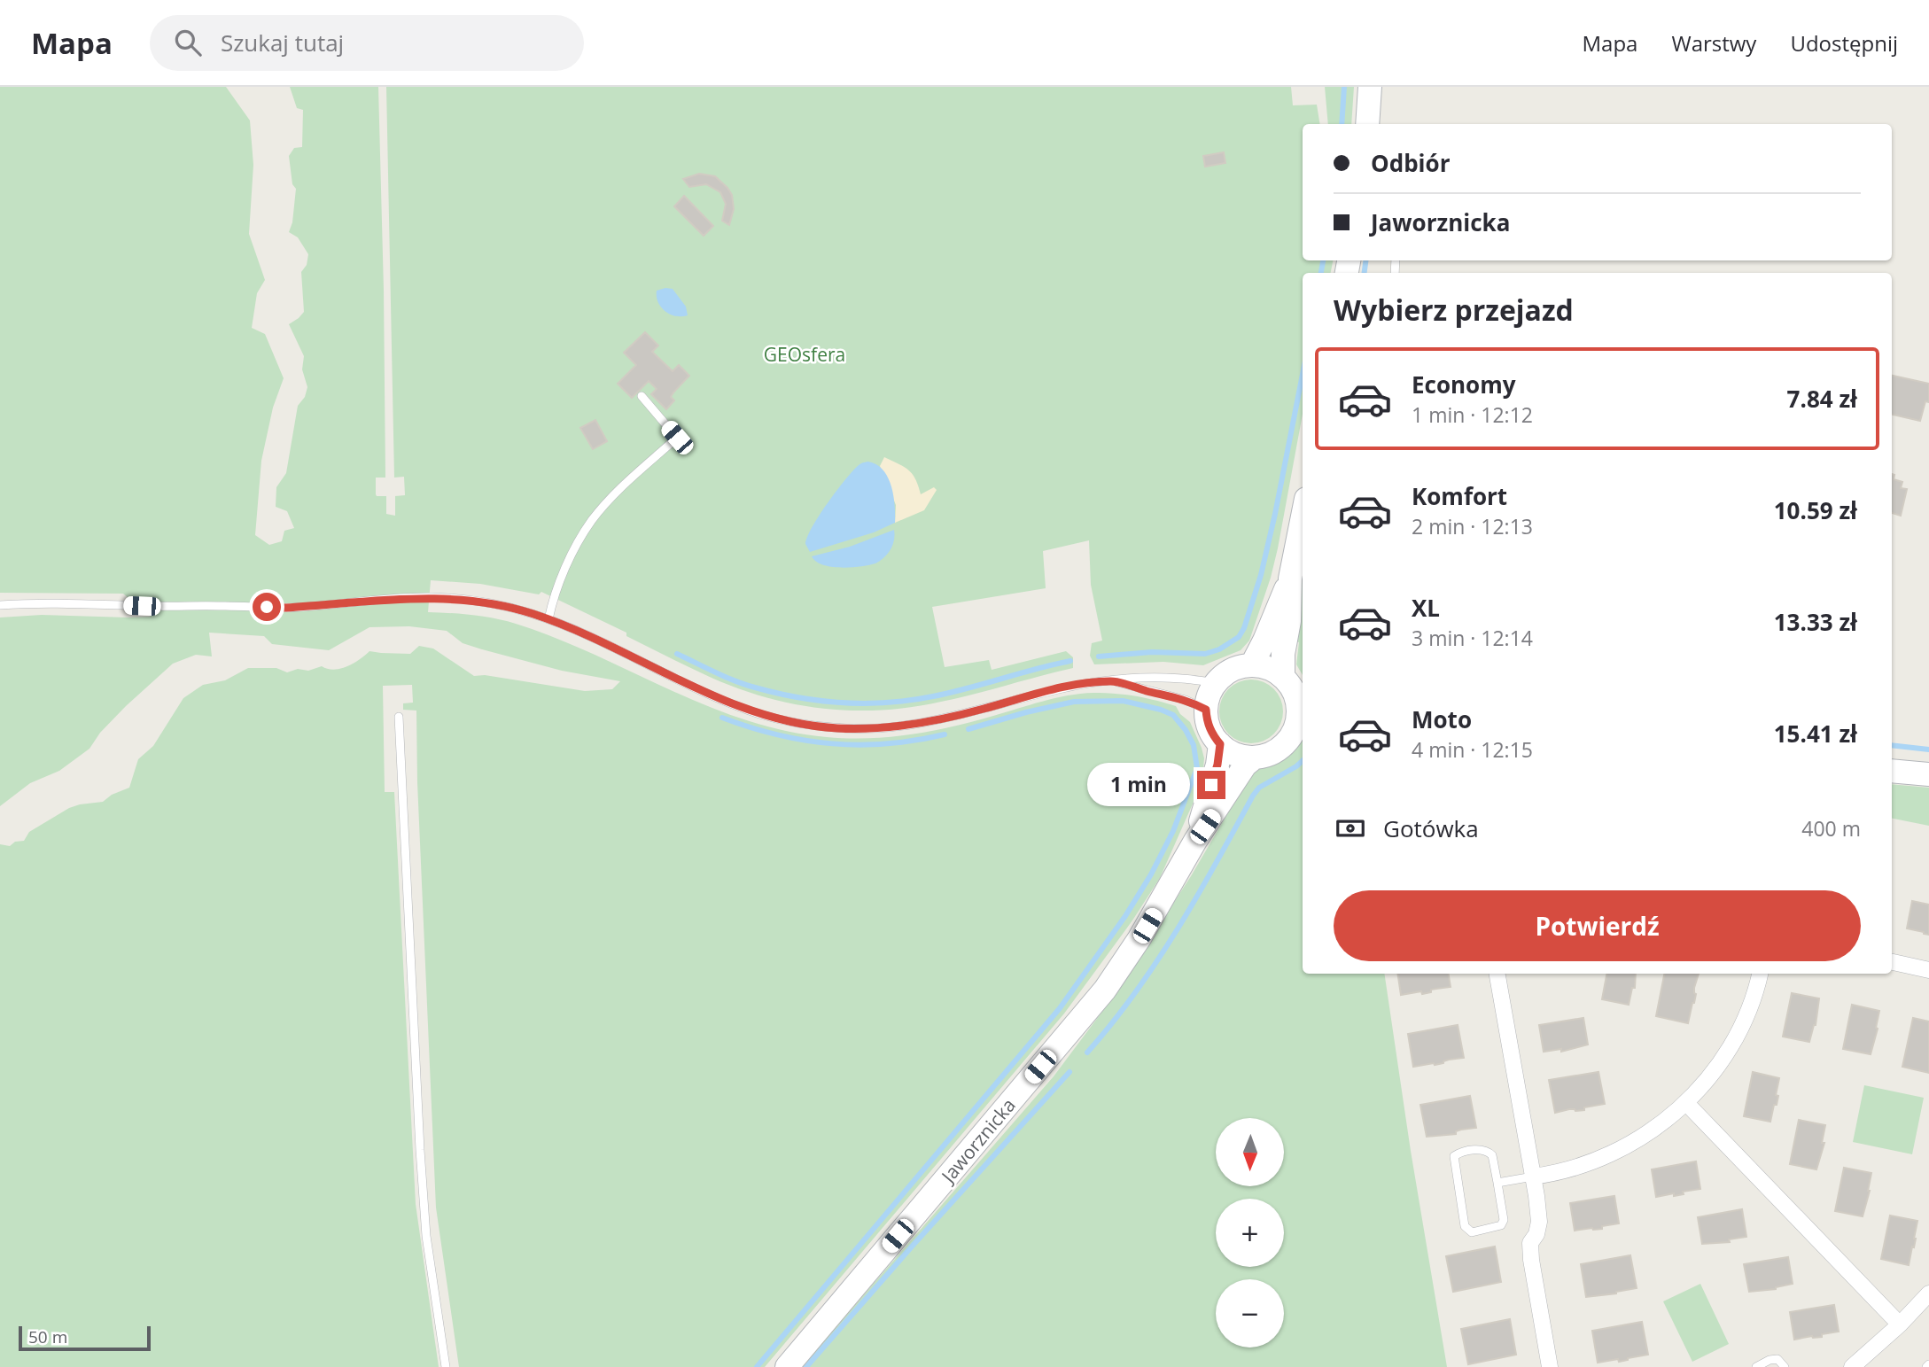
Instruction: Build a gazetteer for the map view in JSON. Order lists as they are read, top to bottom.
{
  "streets": {
    "street": ["Jaworznicka"]
  },
  "parks": ["GEOsfera"],
  "scale_bar": "50 m",
  "north": "bottom",
  "page": {
    "header": "Mapa",
    "search": "Szukaj tutaj",
    "nav": ["Mapa", "Warstwy", "Udostępnij"],
    "banner": ["Odbiór", "Jaworznicka"],
    "heading": "Wybierz przejazd",
    "list": [
      {
        "name": "Economy",
        "note": "1 min · 12:12",
        "value": "7.84 zł"
      },
      {
        "name": "Komfort",
        "note": "2 min · 12:13",
        "value": "10.59 zł"
      },
      {
        "name": "XL",
        "note": "3 min · 12:14",
        "value": "13.33 zł"
      },
      {
        "name": "Moto",
        "note": "4 min · 12:15",
        "value": "15.41 zł"
      }
    ],
    "bubble": "1 min",
    "pay": ["Gotówka", "400 m"],
    "buttons": "Potwierdź",
    "map_buttons": ["+", "−"],
    "scale": "50 m"
  }
}
